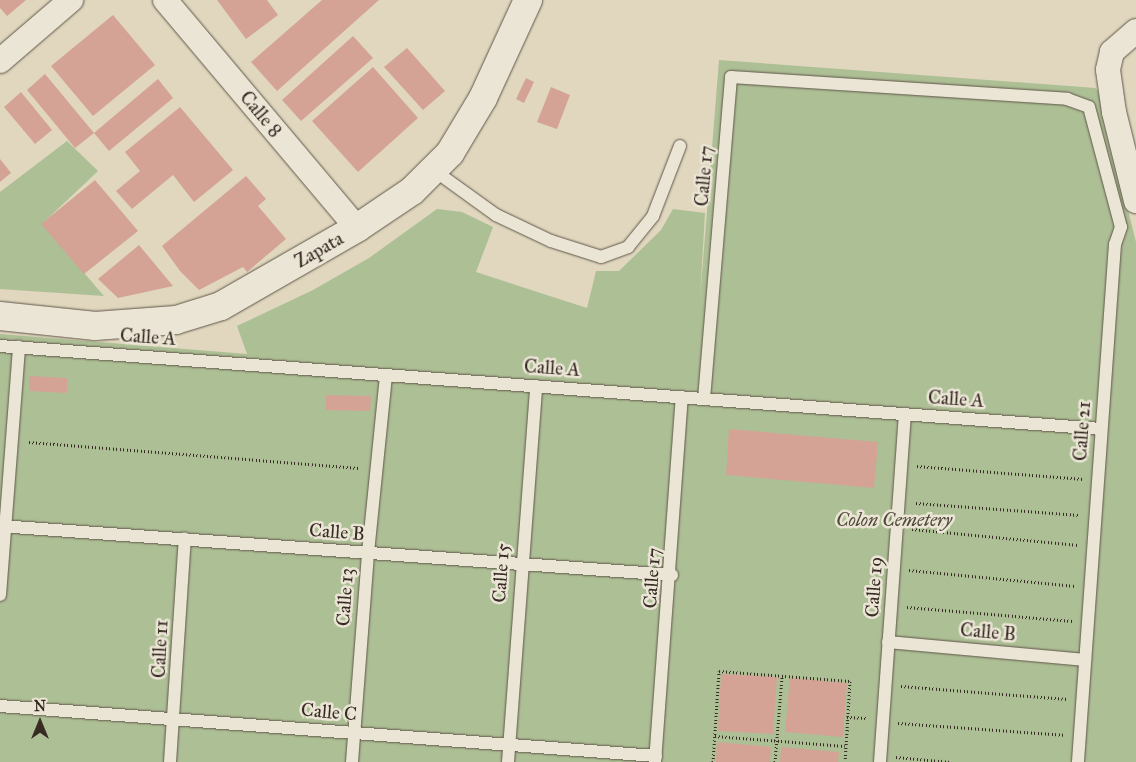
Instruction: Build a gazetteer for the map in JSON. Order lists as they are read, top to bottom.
{
  "streets": {
    "main road": ["Zapata"],
    "street": ["Calle 8"],
    "lane": [
      "Calle 17",
      "Calle A",
      "Calle 21",
      "Calle B",
      "Calle 15",
      "Calle 19",
      "Calle 13",
      "Calle 11",
      "Calle C"
    ]
  },
  "crossings": [
    ["Calle 8", "Zapata"],
    ["Calle 17", "Calle A"],
    ["Calle 17", "Calle 21"],
    ["Calle 17", "Calle B"],
    ["Calle 17", "Calle C"],
    ["Calle A", "Calle 21"],
    ["Calle A", "Calle 15"],
    ["Calle A", "Calle 19"],
    ["Calle A", "Calle 13"],
    ["Calle 21", "Calle B"],
    ["Calle B", "Calle 15"],
    ["Calle B", "Calle 19"],
    ["Calle B", "Calle 13"],
    ["Calle B", "Calle 11"],
    ["Calle 15", "Calle C"],
    ["Calle 13", "Calle C"],
    ["Calle 11", "Calle C"]
  ],
  "parks": ["Colon Cemetery"],
  "north": "top"
}
